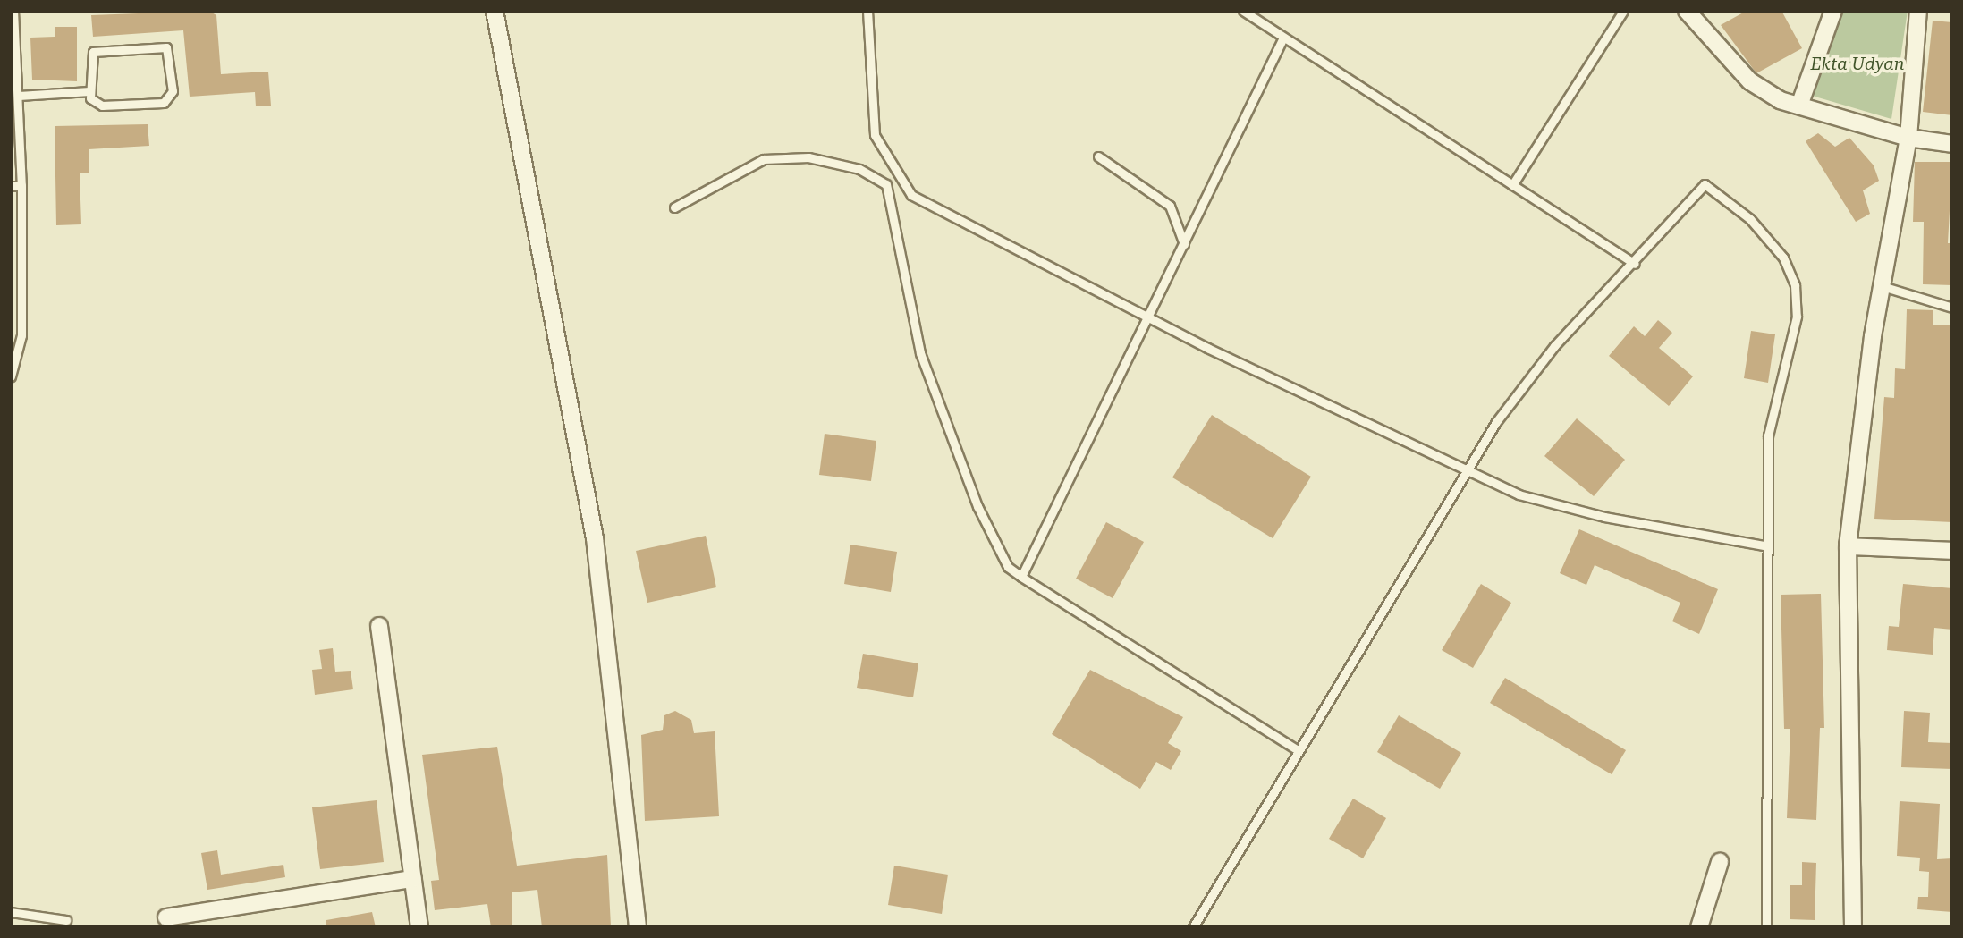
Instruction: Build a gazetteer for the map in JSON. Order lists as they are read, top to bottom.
{
  "parks": ["Ekta Udyan"]
}
